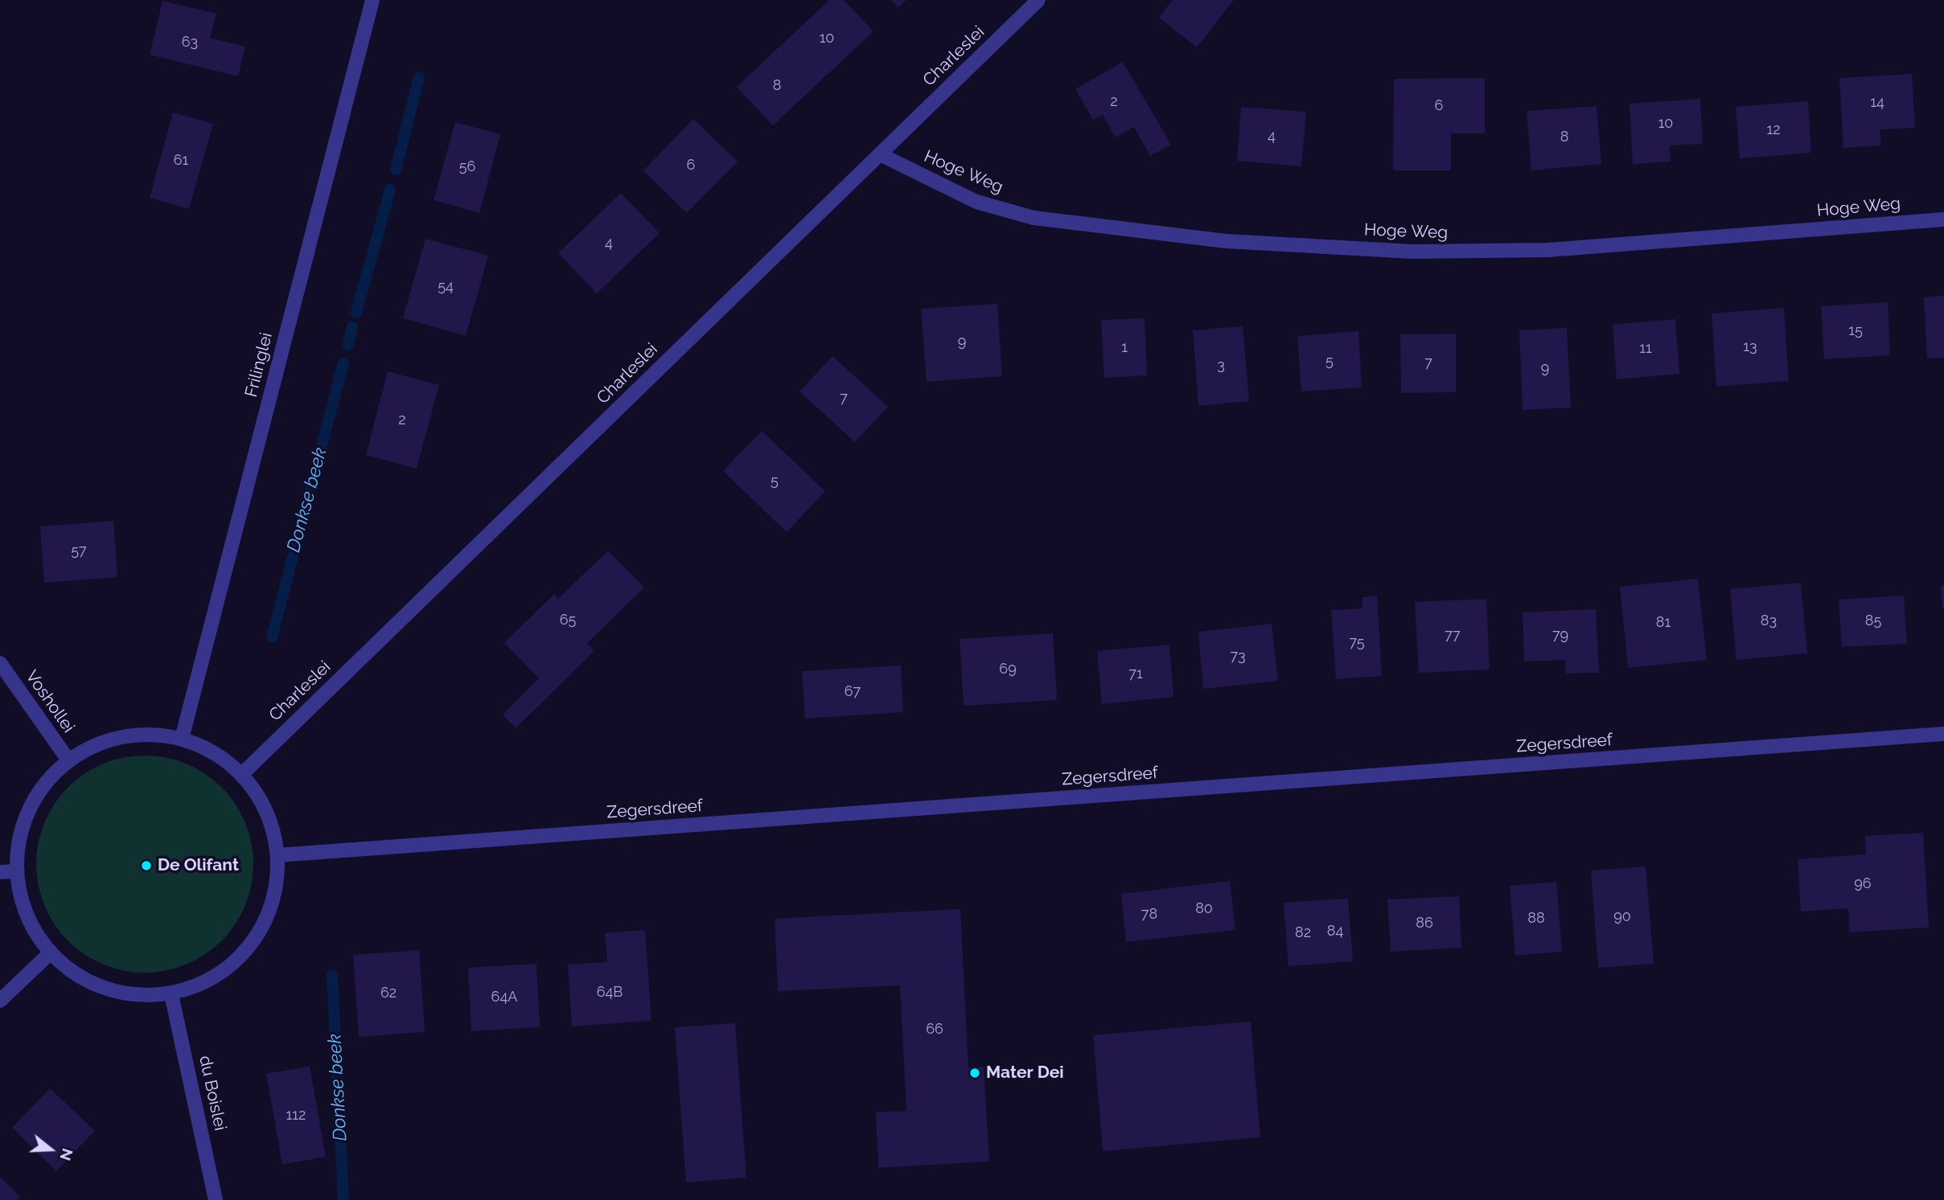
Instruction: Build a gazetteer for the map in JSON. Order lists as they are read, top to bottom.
{
  "streets": {
    "street": [
      "Charleslei",
      "Hoge Weg",
      "Frilinglei",
      "Voshollei",
      "Zegersdreef",
      "du Boislei"
    ]
  },
  "crossings": [
    ["Charleslei", "Hoge Weg"]
  ],
  "water": ["Donkse beek"],
  "places": ["De Olifant", "Mater Dei"],
  "house_numbers": [
    "10",
    "63",
    "8",
    "2",
    "14",
    "6",
    "10",
    "12",
    "4",
    "8",
    "61",
    "6",
    "56",
    "4",
    "54",
    "15",
    "9",
    "13",
    "1",
    "11",
    "5",
    "7",
    "3",
    "9",
    "7",
    "2",
    "5",
    "57",
    "65",
    "83",
    "85",
    "81",
    "77",
    "79",
    "75",
    "73",
    "69",
    "71",
    "67",
    "96",
    "80",
    "78",
    "90",
    "88",
    "86",
    "84",
    "82",
    "64B",
    "62",
    "64A",
    "66",
    "112"
  ],
  "north": "right"
}
